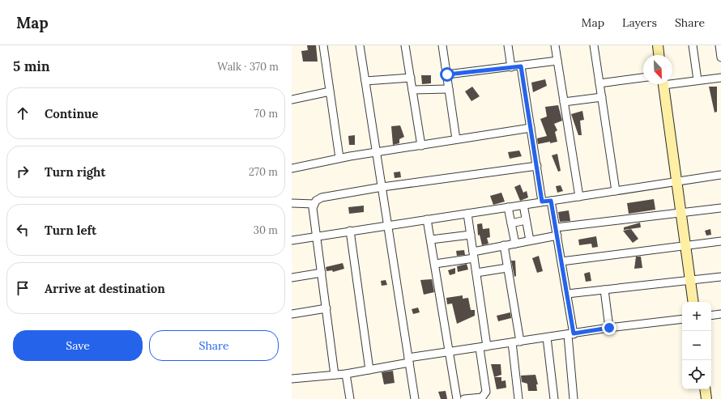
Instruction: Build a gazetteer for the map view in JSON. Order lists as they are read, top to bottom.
{
  "north": "bottom right",
  "page": {
    "header": "Map",
    "nav": ["Map", "Layers", "Share"],
    "heading": ["5 min", "Walk · 370 m"],
    "list": [
      ["Continue", "70 m"],
      ["Turn right", "270 m"],
      ["Turn left", "30 m"],
      "Arrive at destination"
    ],
    "map_buttons": ["+", "−"],
    "buttons": ["Save", "Share"]
  }
}
